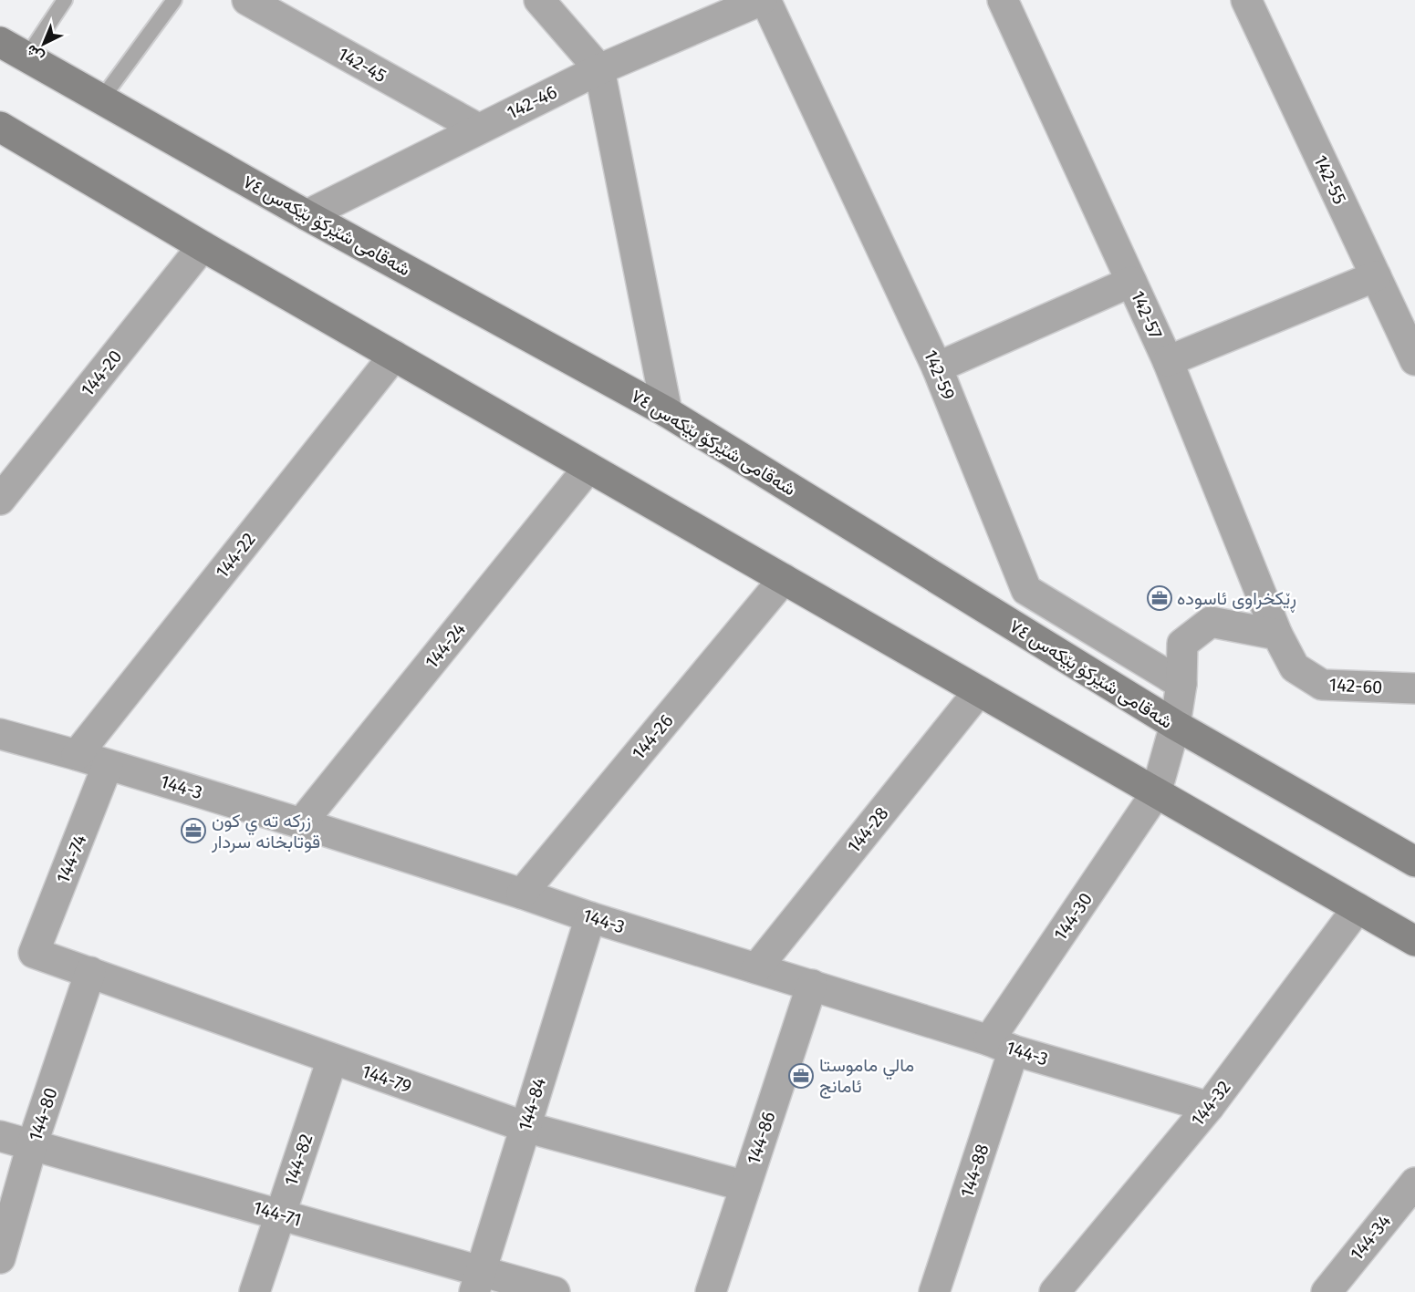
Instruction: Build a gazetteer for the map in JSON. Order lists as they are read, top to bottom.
{
  "streets": {
    "street": [
      "142-45",
      "142-46",
      "142-55",
      "شەقامی شێرکۆ بێکەس ٧٤",
      "142-57",
      "144-20",
      "142-59",
      "144-22",
      "144-24",
      "142-60",
      "144-26",
      "144-3",
      "144-28",
      "144-74",
      "144-30",
      "144-79",
      "144-32",
      "144-84",
      "144-80",
      "144-86",
      "144-82",
      "144-88",
      "144-71",
      "144-34"
    ]
  },
  "crossings": [
    ["142-45", "142-46"],
    ["142-46", "شەقامی شێرکۆ بێکەس ٧٤"],
    ["142-46", "142-59"],
    ["شەقامی شێرکۆ بێکەس ٧٤", "144-30"],
    ["142-57", "142-60"],
    ["144-22", "144-3"],
    ["144-24", "144-3"],
    ["144-26", "144-3"],
    ["144-3", "144-28"],
    ["144-3", "144-74"],
    ["144-3", "144-30"],
    ["144-3", "144-32"],
    ["144-3", "144-84"],
    ["144-3", "144-86"],
    ["144-3", "144-88"],
    ["144-74", "144-79"],
    ["144-30", "144-88"],
    ["144-79", "144-84"],
    ["144-79", "144-80"],
    ["144-79", "144-86"],
    ["144-79", "144-82"],
    ["144-84", "144-71"],
    ["144-80", "144-71"],
    ["144-82", "144-71"]
  ],
  "places": {
    "office": ["ڕێکخراوی ئاسودە", "زركه ته ي كون قوتابخانه سردار", "مالي ماموستا ئامانج"]
  },
  "north": "bottom left"
}
